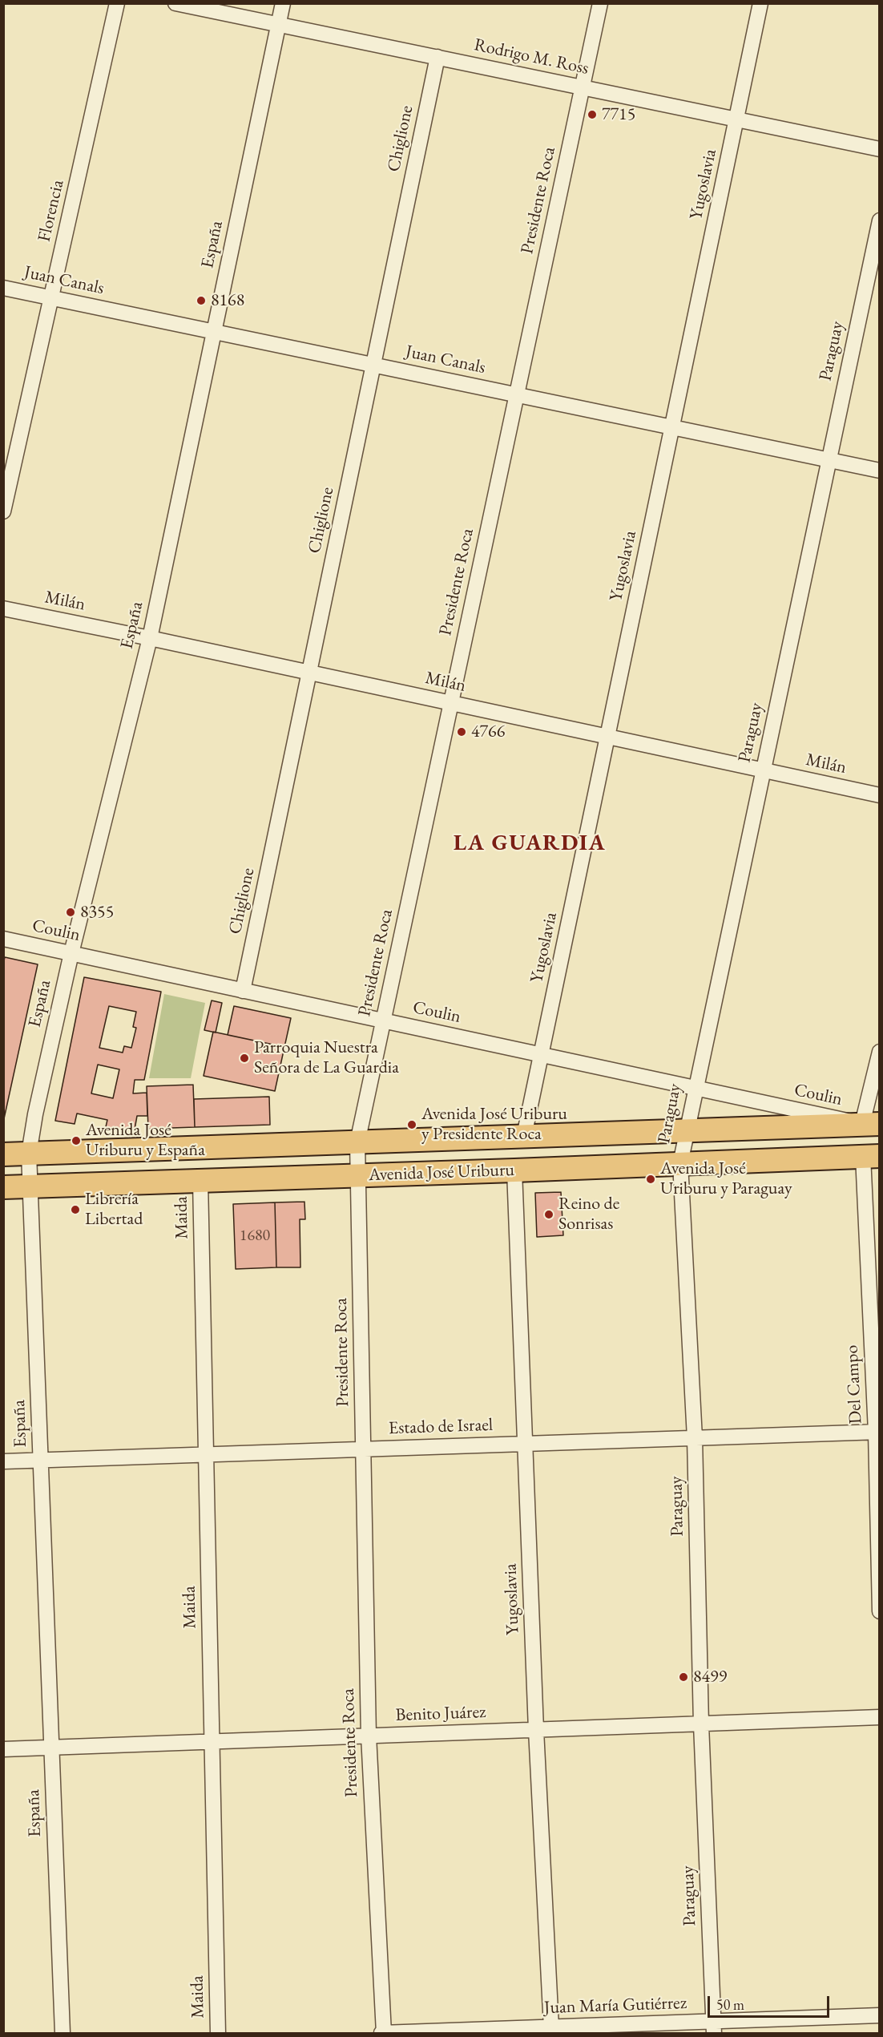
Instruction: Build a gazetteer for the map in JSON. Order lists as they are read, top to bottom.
{
  "streets": {
    "main road": ["Avenida José Uriburu"],
    "street": [
      "Rodrigo M. Ross",
      "Chiglione",
      "Yugoslavia",
      "Presidente Roca",
      "Florencia",
      "España",
      "Juan Canals",
      "Paraguay",
      "Milán",
      "Coulin",
      "Maida",
      "Del Campo",
      "Estado de Israel",
      "Benito Juárez",
      "Juan María Gutiérrez"
    ]
  },
  "crossings": [
    ["Rodrigo M. Ross", "Chiglione"],
    ["Rodrigo M. Ross", "Yugoslavia"],
    ["Rodrigo M. Ross", "Presidente Roca"],
    ["Rodrigo M. Ross", "España"],
    ["Chiglione", "Juan Canals"],
    ["Chiglione", "Milán"],
    ["Chiglione", "Coulin"],
    ["Yugoslavia", "Juan Canals"],
    ["Yugoslavia", "Milán"],
    ["Yugoslavia", "Coulin"],
    ["Yugoslavia", "Avenida José Uriburu"],
    ["Yugoslavia", "Estado de Israel"],
    ["Yugoslavia", "Benito Juárez"],
    ["Yugoslavia", "Juan María Gutiérrez"],
    ["Presidente Roca", "Juan Canals"],
    ["Presidente Roca", "Milán"],
    ["Presidente Roca", "Coulin"],
    ["Presidente Roca", "Avenida José Uriburu"],
    ["Presidente Roca", "Estado de Israel"],
    ["Presidente Roca", "Benito Juárez"],
    ["Presidente Roca", "Juan María Gutiérrez"],
    ["Florencia", "Juan Canals"],
    ["España", "Juan Canals"],
    ["España", "Milán"],
    ["España", "Coulin"],
    ["España", "Avenida José Uriburu"],
    ["España", "Estado de Israel"],
    ["España", "Benito Juárez"],
    ["Juan Canals", "Paraguay"],
    ["Paraguay", "Milán"],
    ["Paraguay", "Coulin"],
    ["Paraguay", "Avenida José Uriburu"],
    ["Paraguay", "Estado de Israel"],
    ["Paraguay", "Benito Juárez"],
    ["Paraguay", "Juan María Gutiérrez"],
    ["Coulin", "Avenida José Uriburu"],
    ["Avenida José Uriburu", "Maida"],
    ["Avenida José Uriburu", "Del Campo"],
    ["Maida", "Estado de Israel"],
    ["Maida", "Benito Juárez"],
    ["Del Campo", "Estado de Israel"]
  ],
  "districts": ["LA GUARDIA"],
  "places": [
    "7715",
    "8168",
    "4766",
    "8355",
    "Parroquia Nuestra Señora de La Guardia",
    "Avenida José Uriburu y Presidente Roca",
    "Avenida José Uriburu y España",
    "Avenida José Uriburu y Paraguay",
    "Librería Libertad",
    "Reino de Sonrisas",
    "8499"
  ],
  "house_numbers": ["1680"],
  "scale_bar": "50 m"
}
